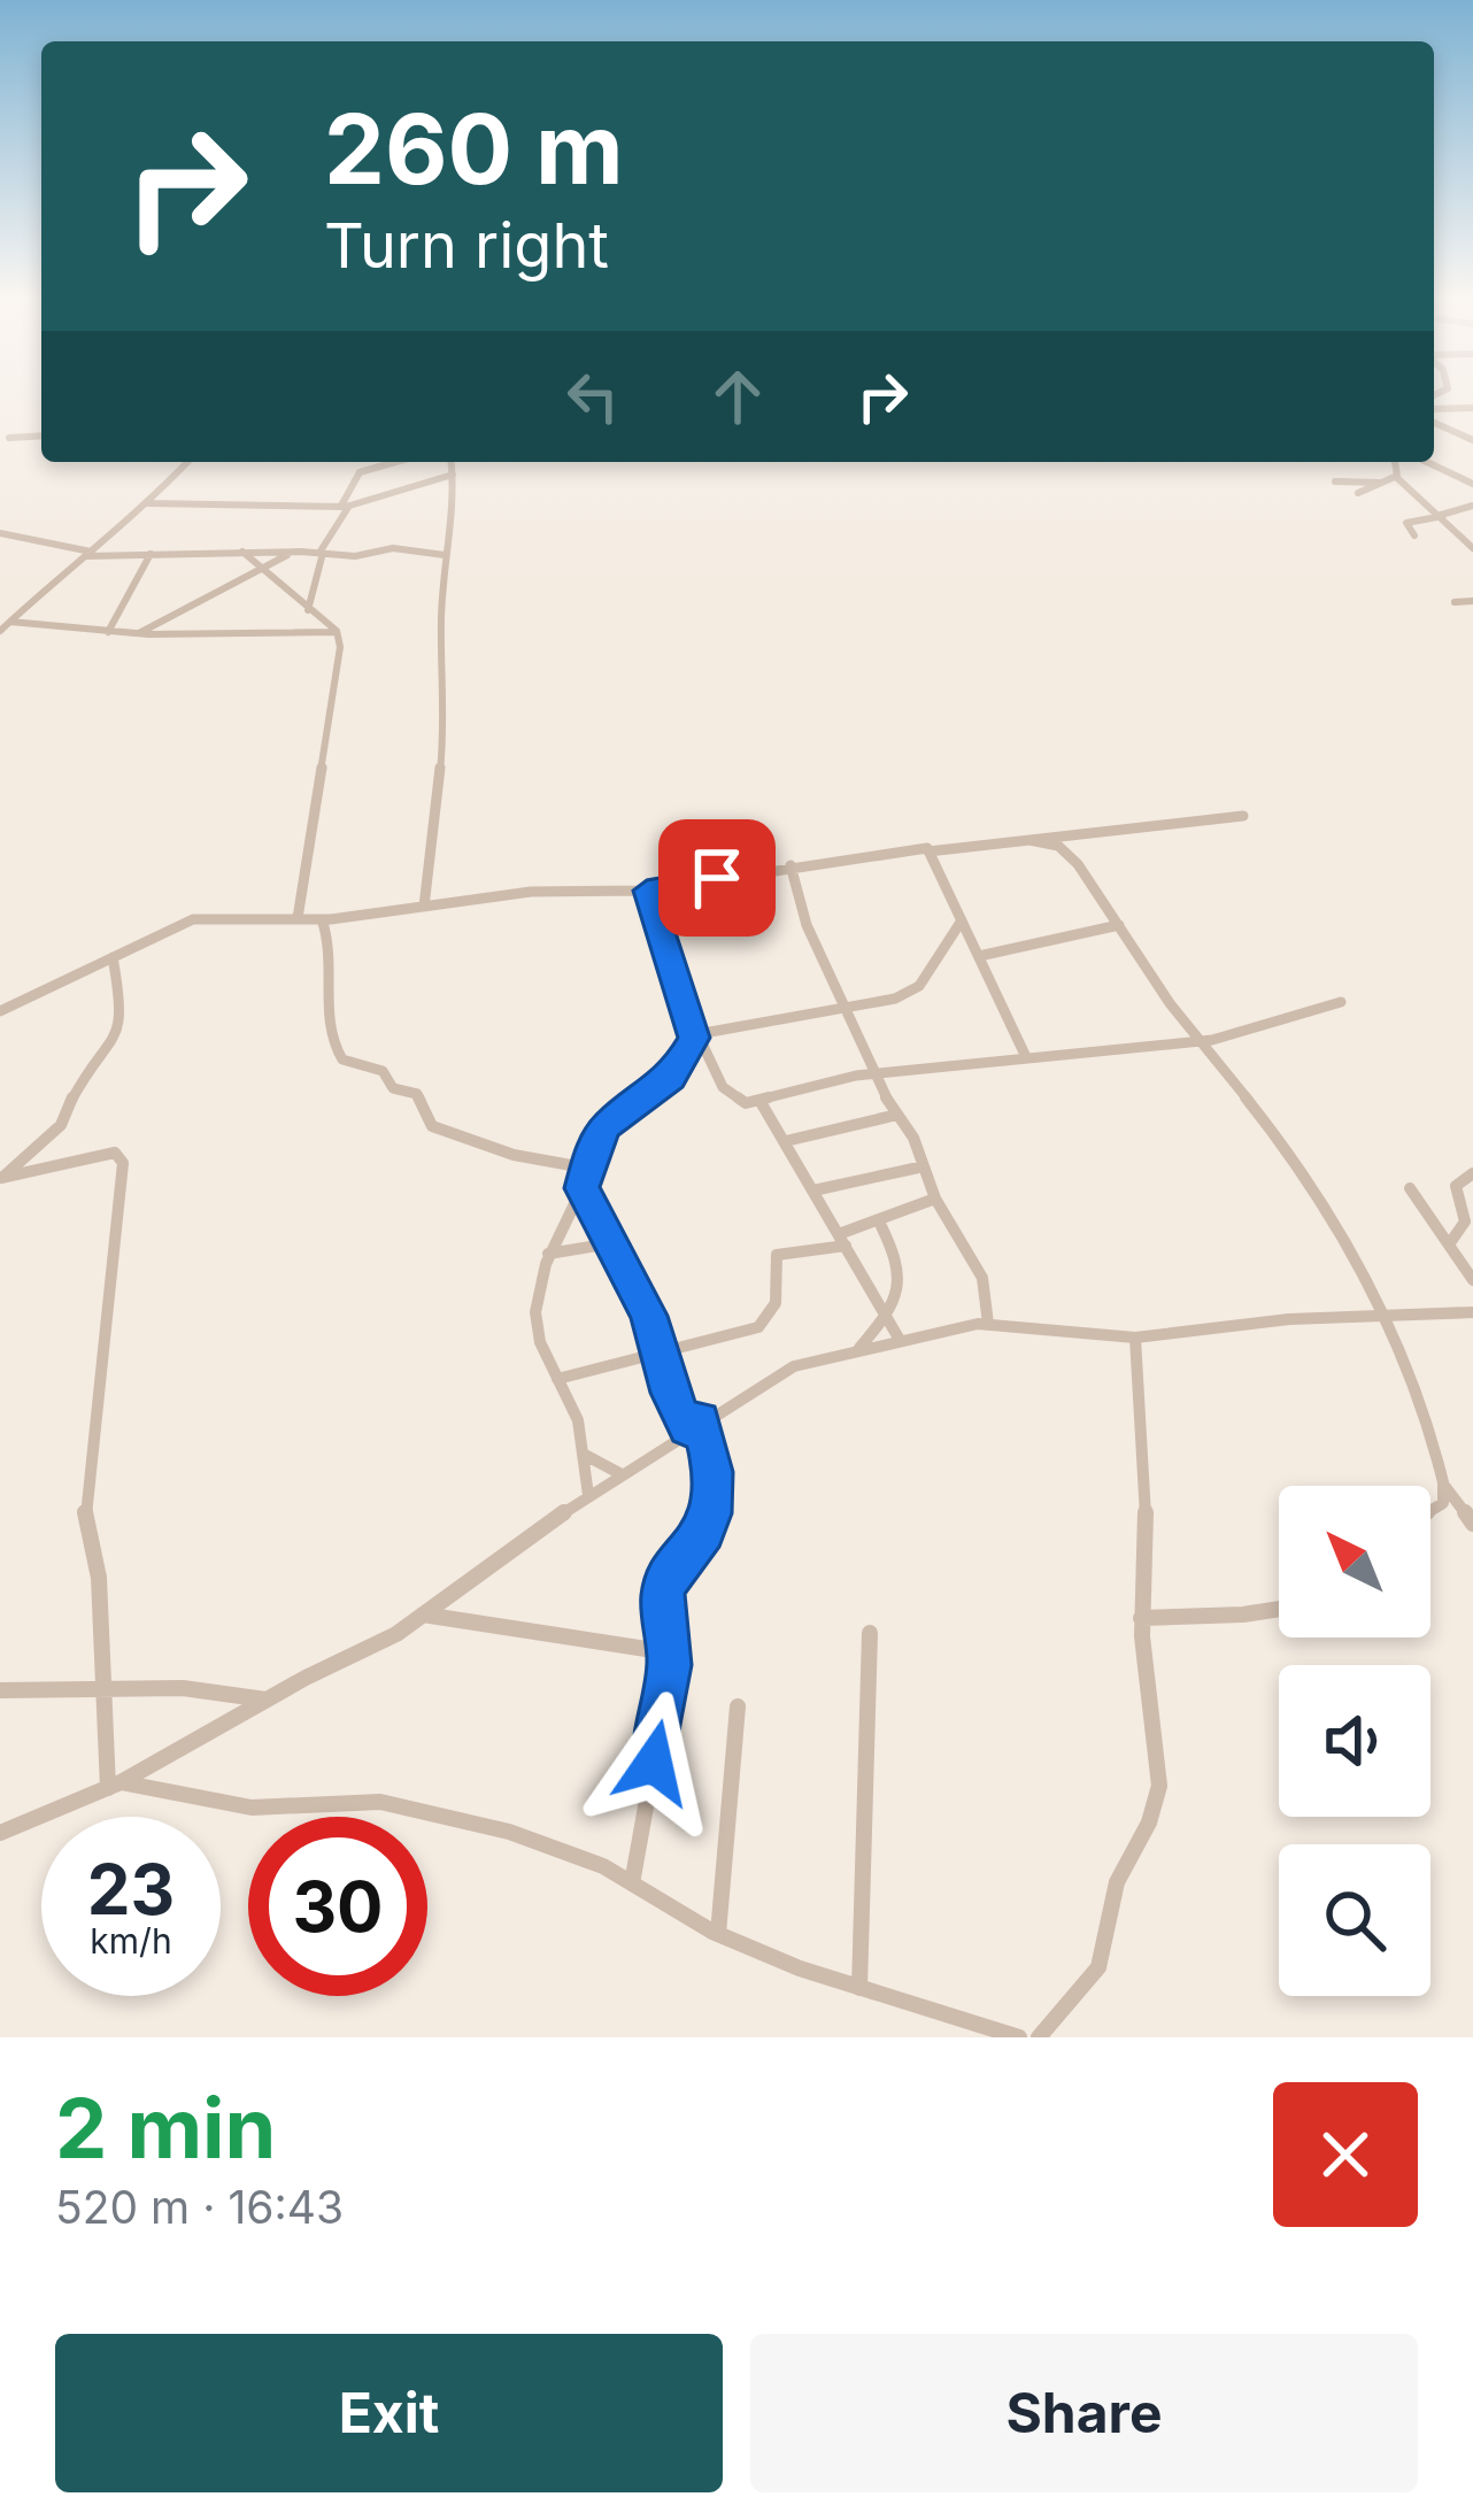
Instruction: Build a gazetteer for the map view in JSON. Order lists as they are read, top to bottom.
{
  "north": "top left",
  "page": {
    "turn": ["260 m", "Turn right"],
    "speed": "23 km/h",
    "limit": "30",
    "heading": ["2 min", "520 m · 16:43"],
    "buttons": ["Exit", "Share"]
  }
}
